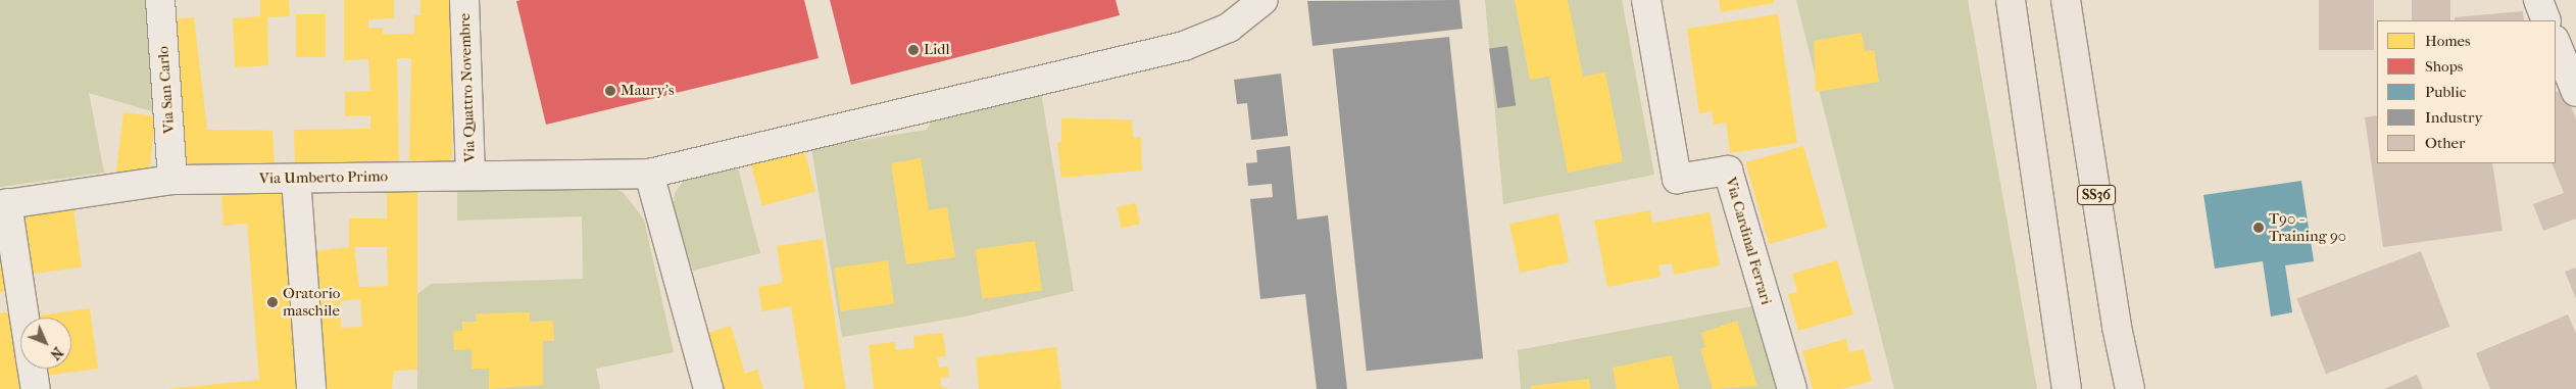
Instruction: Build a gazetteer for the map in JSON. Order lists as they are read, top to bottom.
{
  "streets": {
    "highway": ["SS36"],
    "street": [
      "Via Quattro Novembre",
      "Via San Carlo",
      "Via Umberto Primo",
      "Via Cardinal Ferrari"
    ]
  },
  "crossings": [
    ["Via Quattro Novembre", "Via Umberto Primo"],
    ["Via San Carlo", "Via Umberto Primo"]
  ],
  "places": [
    "Lidl",
    "Maury's",
    "T90 - Training 90",
    "Oratorio maschile"
  ],
  "legend": [
    "Homes",
    "Shops",
    "Public",
    "Industry",
    "Other"
  ],
  "north": "bottom right"
}
